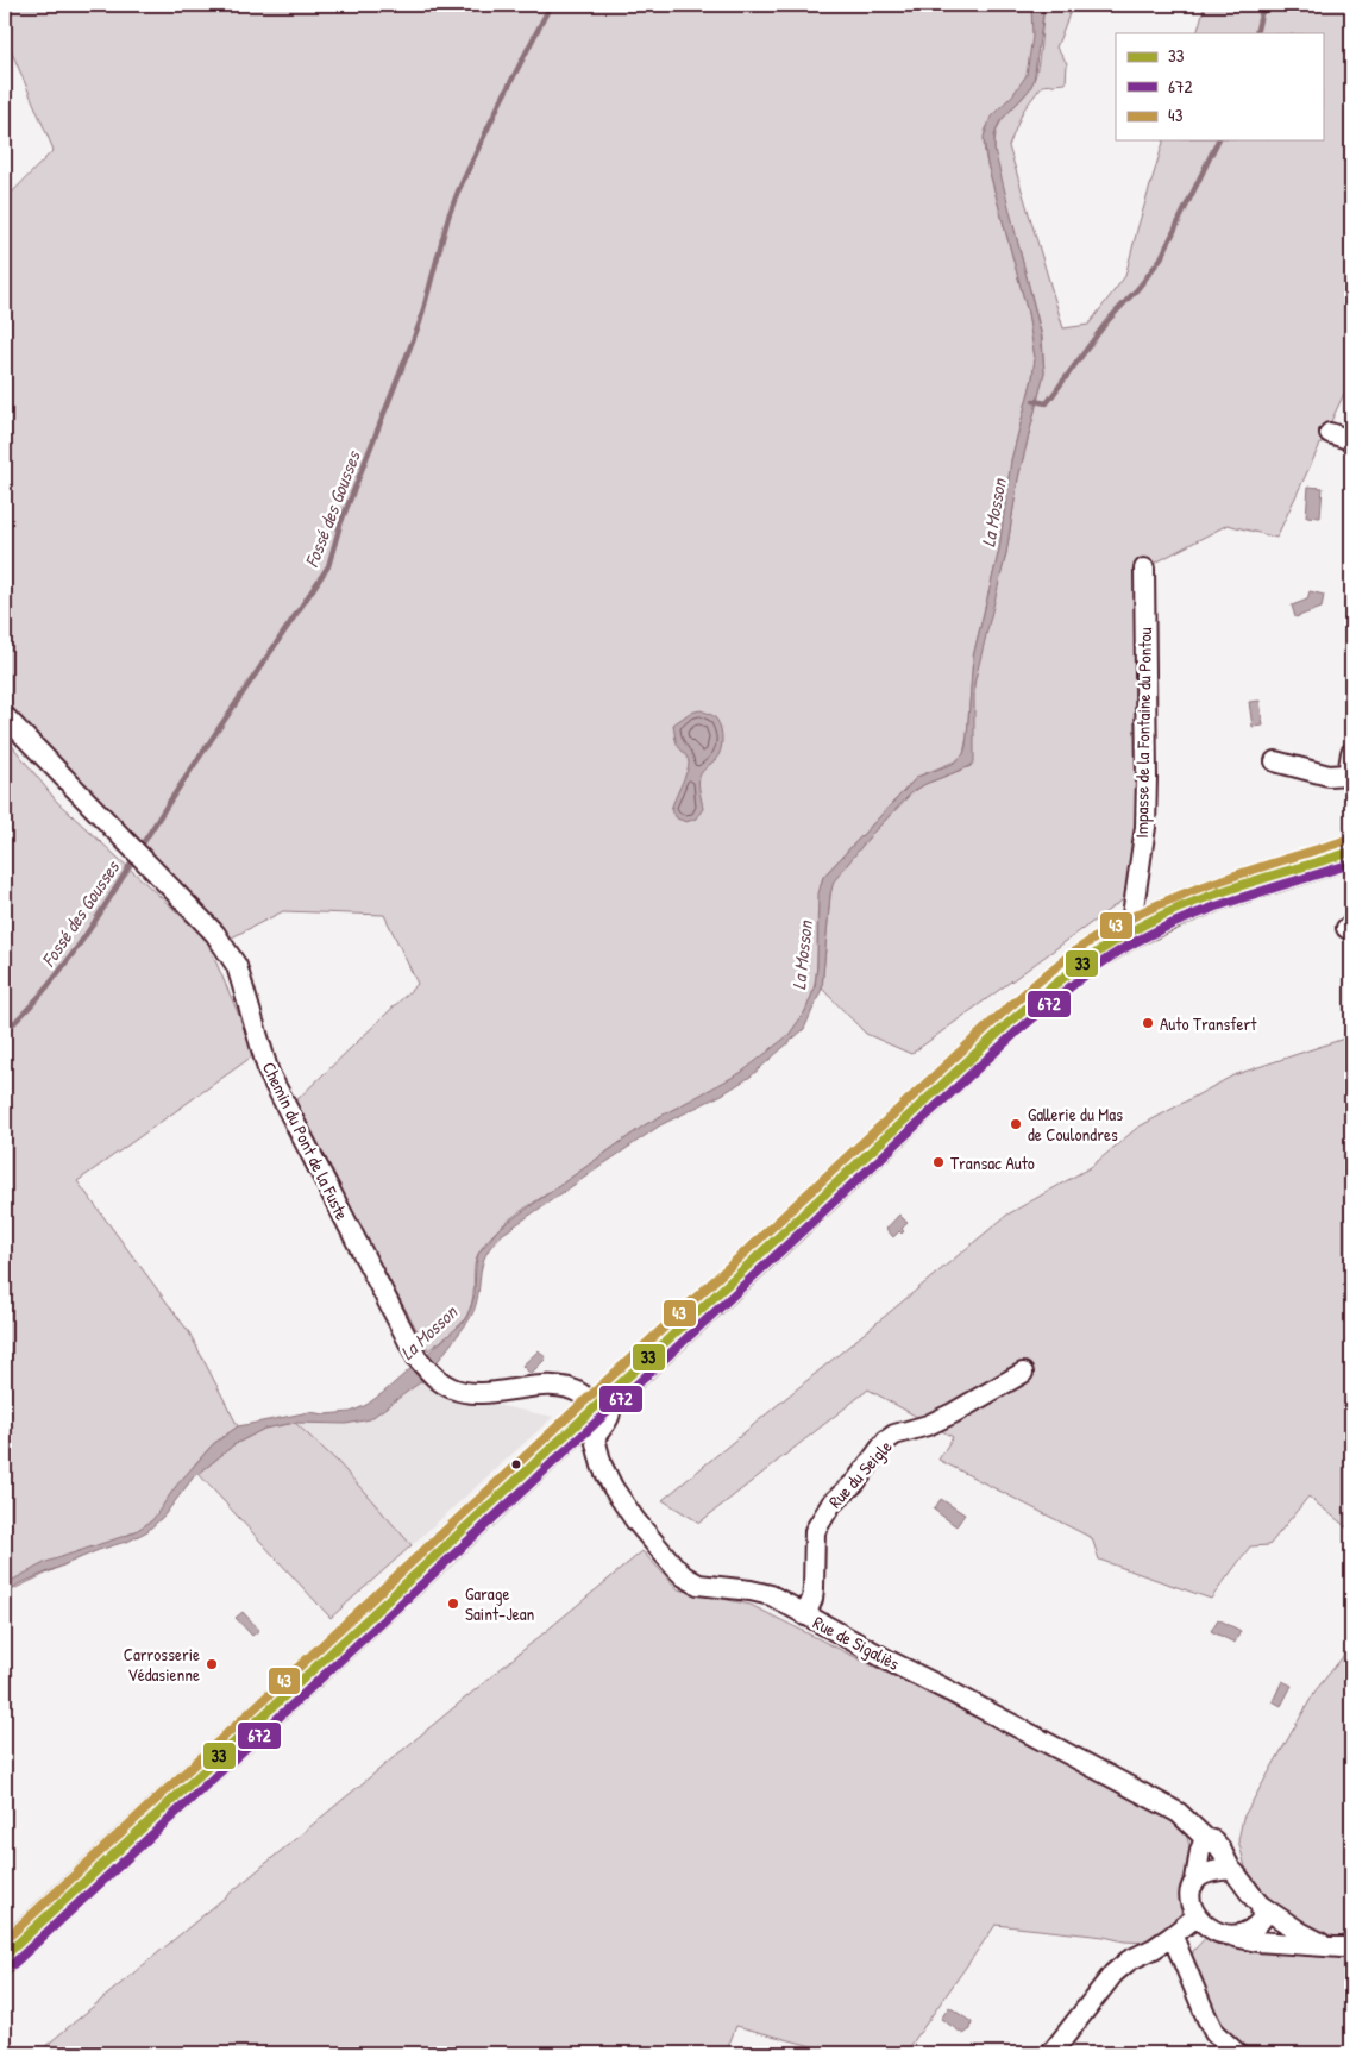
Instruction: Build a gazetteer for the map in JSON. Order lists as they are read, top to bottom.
{
  "streets": {
    "street": [
      "Impasse de la Fontaine du Pontou",
      "Chemin du Pont de la Fuste",
      "Rue du Seigle",
      "Rue de Sigaliès"
    ]
  },
  "crossings": [
    ["Chemin du Pont de la Fuste", "Rue de Sigaliès"],
    ["Rue du Seigle", "Rue de Sigaliès"]
  ],
  "water": ["Fossé des Gousses", "La Mosson"],
  "places": [
    "Auto Transfert",
    "Gallerie du Mas de Coulondres",
    "Transac Auto",
    "Garage Saint-Jean",
    "Carrosserie Védasienne"
  ],
  "lines": ["transit line 43", "transit line 33", "transit line 672"],
  "legend": ["33", "672", "43"]
}
